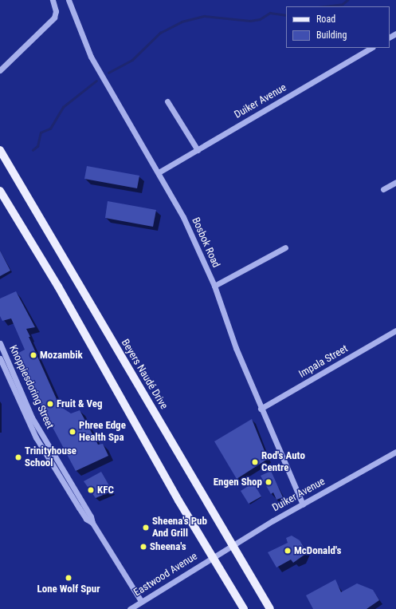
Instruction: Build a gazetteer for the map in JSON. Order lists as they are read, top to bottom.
{
  "streets": {
    "main road": ["Beyers Naudé Drive"],
    "street": [
      "Duiker Avenue",
      "Bosbok Road",
      "Impala Street",
      "Knoppiesdoring Street",
      "Eastwood Avenue"
    ]
  },
  "crossings": [
    ["Duiker Avenue", "Bosbok Road"],
    ["Duiker Avenue", "Beyers Naudé Drive"],
    ["Duiker Avenue", "Eastwood Avenue"],
    ["Bosbok Road", "Impala Street"],
    ["Knoppiesdoring Street", "Eastwood Avenue"]
  ],
  "places": [
    "Mozambik",
    "Fruit & Veg",
    "Phree Edge Health Spa",
    "Trinityhouse School",
    "Rod's Auto Centre",
    "Engen Shop",
    "KFC",
    "Sheena's Pub And Grill",
    "Sheena's",
    "McDonald's",
    "Lone Wolf Spur"
  ],
  "legend": ["Road", "Building"]
}
